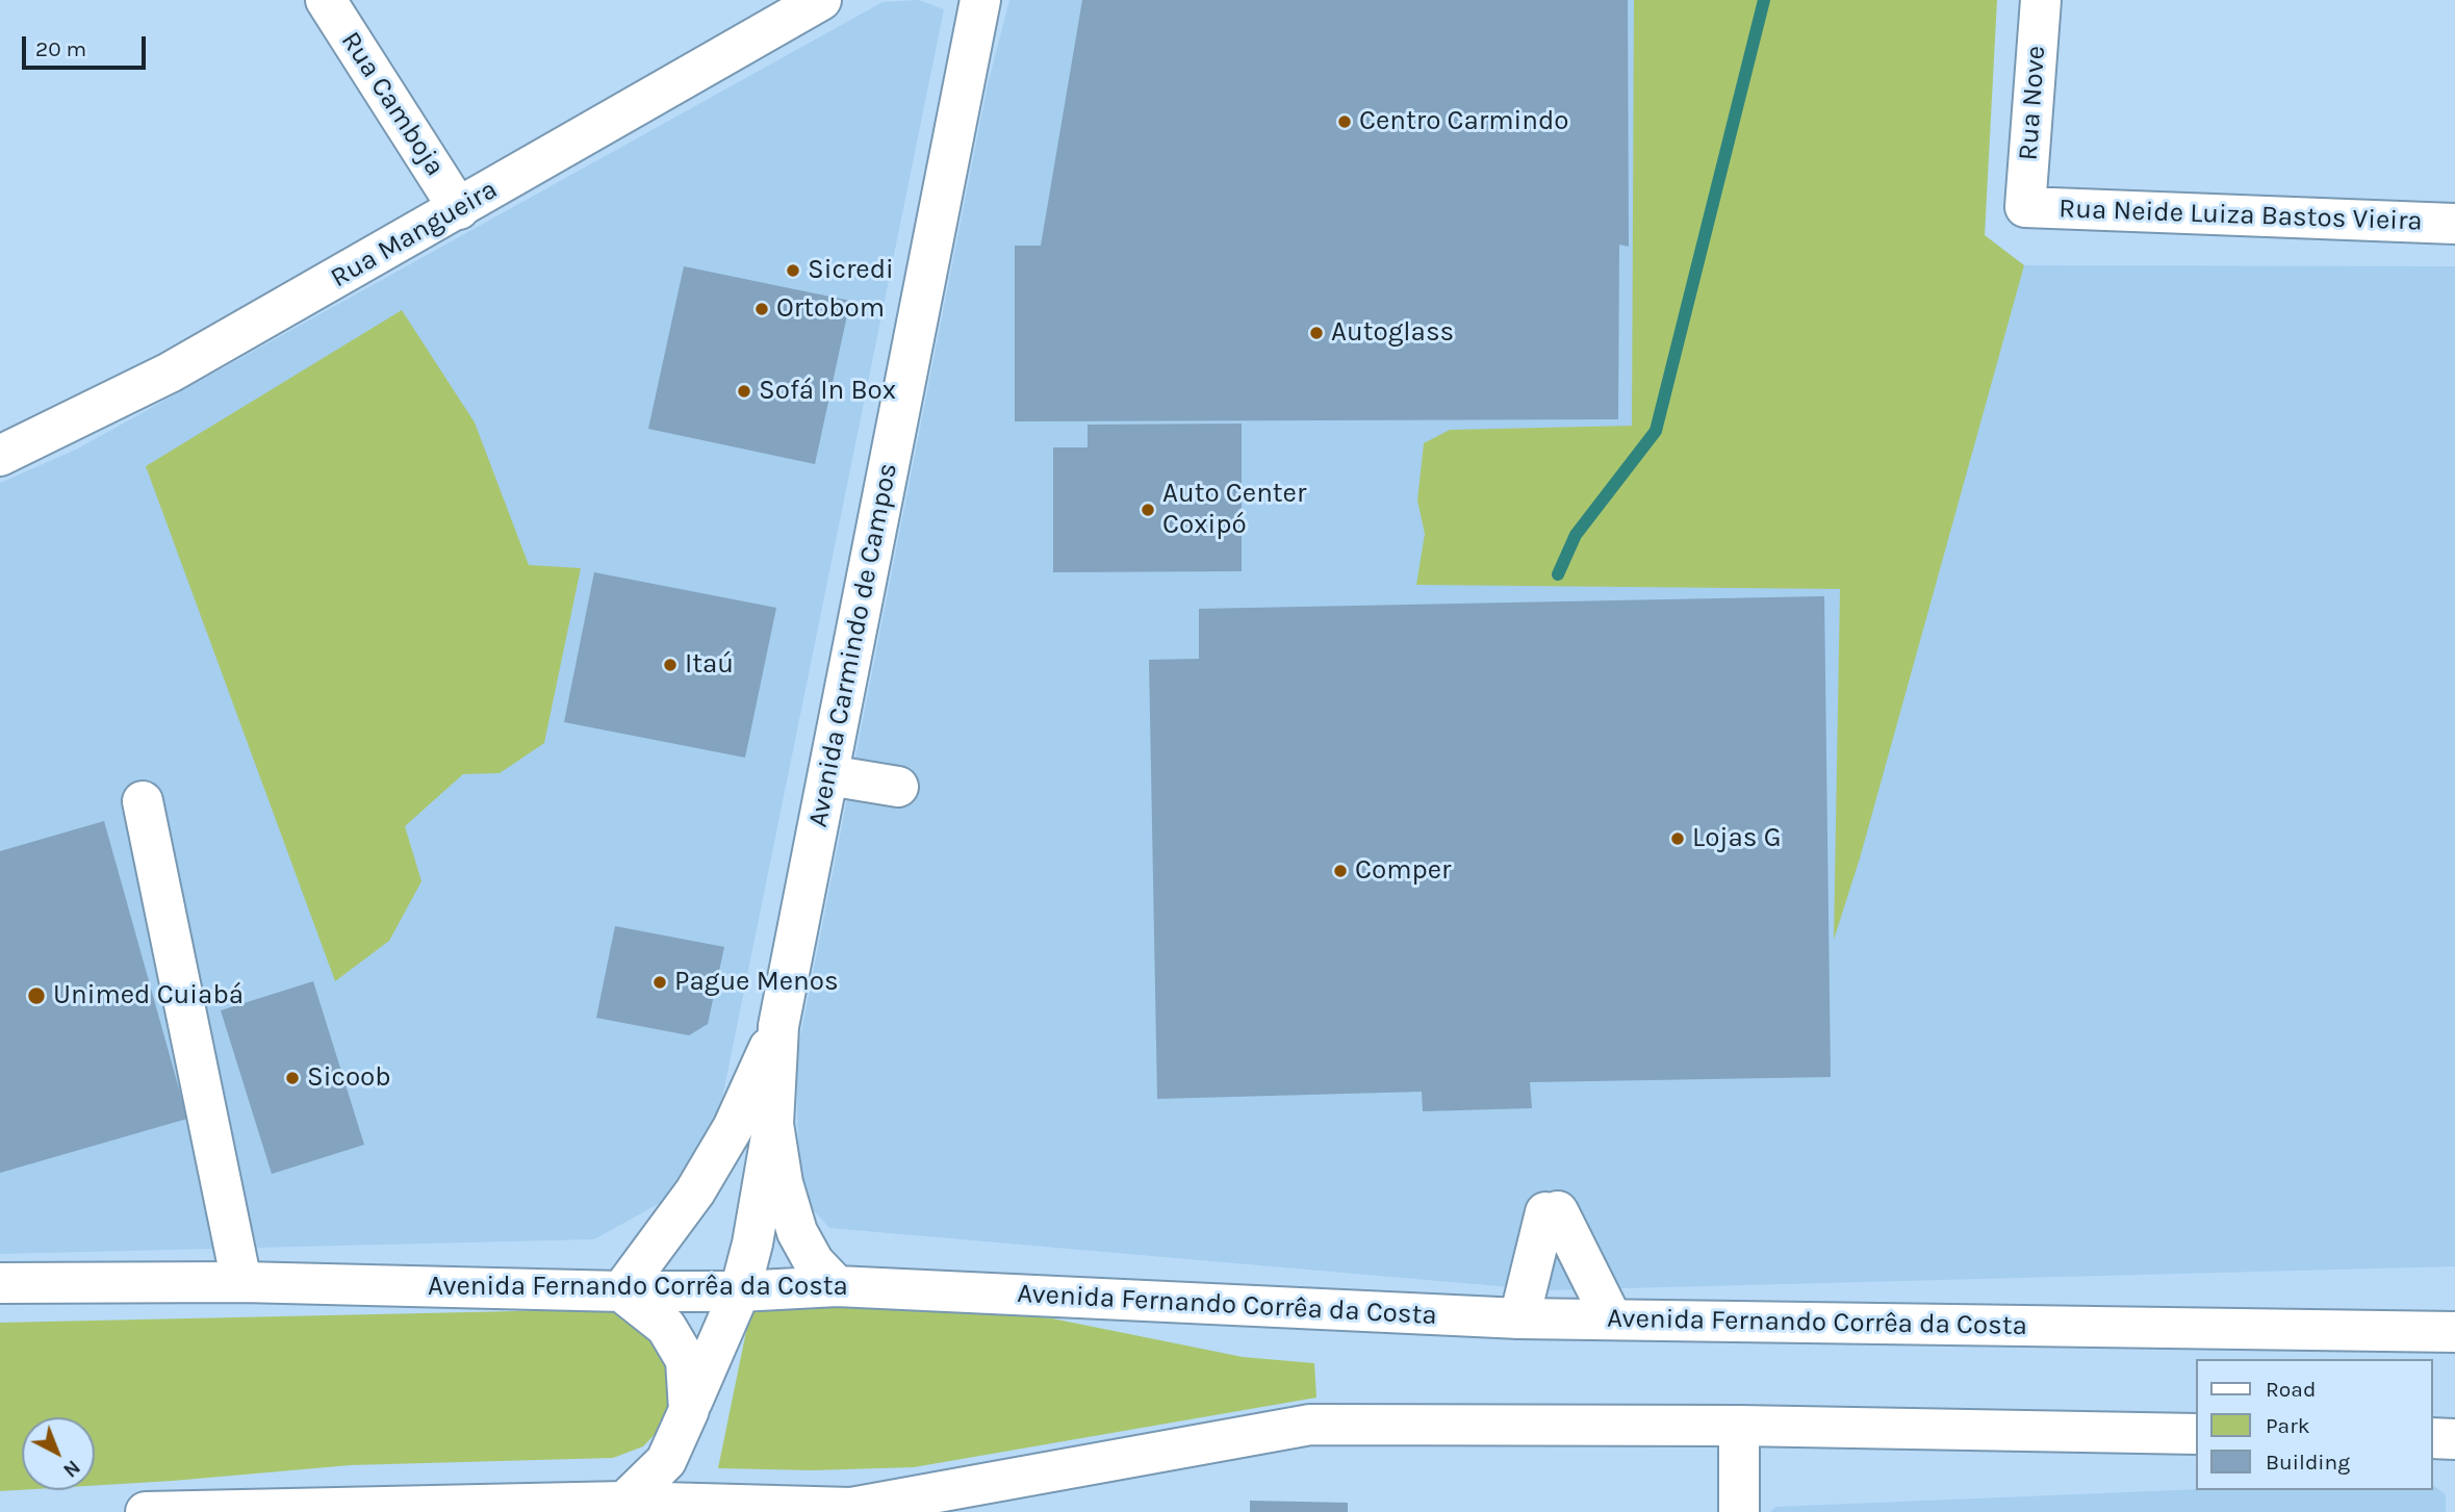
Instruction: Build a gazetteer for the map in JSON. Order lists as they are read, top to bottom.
{
  "streets": {
    "main road": [
      "Rua Nove",
      "Rua Camboja",
      "Rua Neide Luiza Bastos Vieira",
      "Rua Mangueira",
      "Avenida Carmindo de Campos",
      "Avenida Fernando Corrêa da Costa"
    ]
  },
  "crossings": [
    ["Rua Nove", "Rua Neide Luiza Bastos Vieira"],
    ["Rua Camboja", "Rua Mangueira"],
    ["Avenida Carmindo de Campos", "Avenida Fernando Corrêa da Costa"]
  ],
  "places": [
    "Centro Carmindo",
    "Sicredi",
    "Ortobom",
    "Autoglass",
    "Sofá In Box",
    "Auto Center Coxipó",
    "Itaú",
    "Lojas G",
    "Comper",
    "Pague Menos",
    "Unimed Cuiabá",
    "Sicoob"
  ],
  "legend": ["Road", "Park", "Building"],
  "scale_bar": "20 m",
  "north": "bottom right"
}
